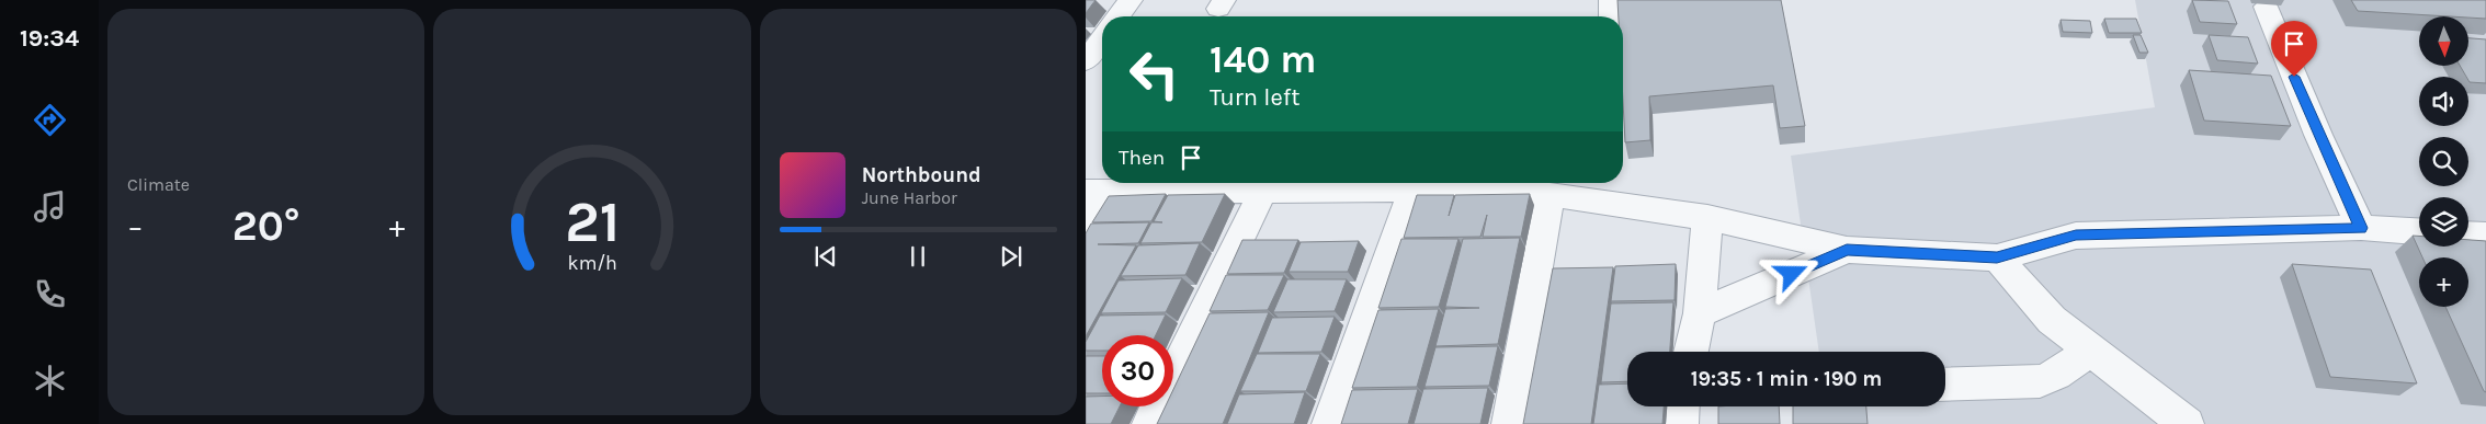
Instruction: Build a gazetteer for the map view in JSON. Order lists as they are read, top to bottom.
{
  "north": "bottom",
  "page": {
    "tabs": "19:34",
    "tile": "Climate",
    "map_buttons": "+",
    "turn": ["140 m", "Turn left"],
    "then": "Then",
    "song": ["Northbound", "June Harbor"],
    "heat": ["−", "20°", "+"],
    "limit": "30",
    "trip": "19:35 · 1 min · 190 m",
    "gauge": ["21", "km/h"]
  }
}
